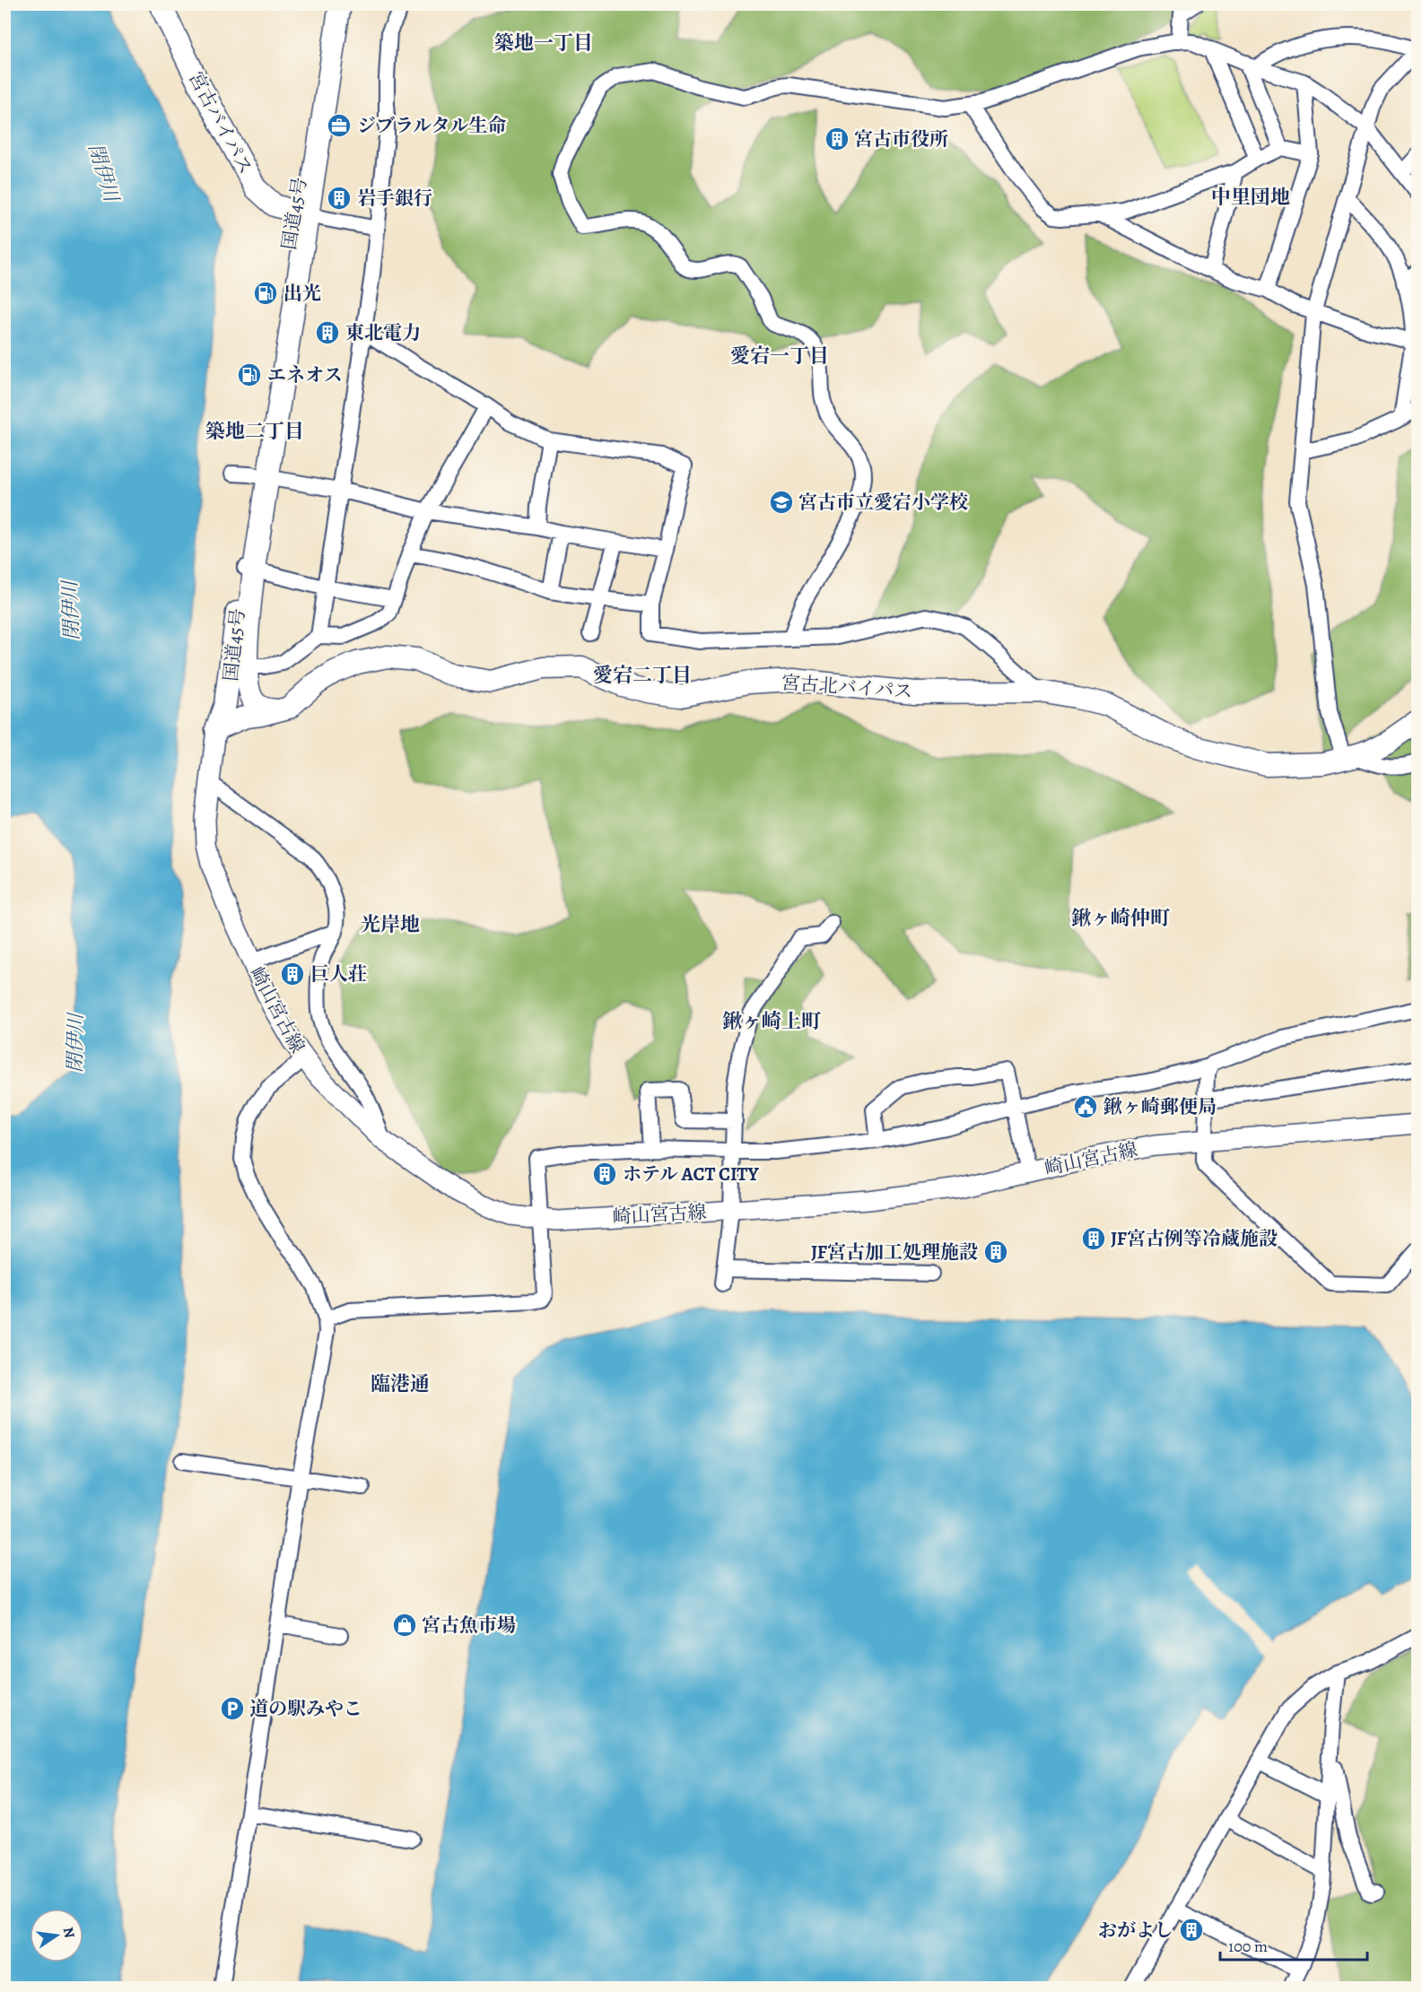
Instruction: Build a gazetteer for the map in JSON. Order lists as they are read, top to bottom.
{
  "streets": {
    "highway": ["宮古バイパス", "国道45号", "宮古北バイパス"],
    "main road": ["崎山宮古線"]
  },
  "crossings": [
    ["宮古バイパス", "国道45号"],
    ["国道45号", "宮古北バイパス"]
  ],
  "districts": [
    "築地一丁目",
    "中里団地",
    "愛宕一丁目",
    "築地二丁目",
    "愛宕二丁目",
    "鍬ヶ崎仲町",
    "光岸地",
    "鍬ヶ崎上町",
    "臨港通"
  ],
  "water": ["閉伊川"],
  "places": {
    "office": ["ジブラルタル生命"],
    "building": [
      "宮古市役所",
      "岩手銀行",
      "東北電力",
      "巨人荘",
      "ホテル ACT CITY",
      "JF宮古例等冷蔵施設",
      "JF宮古加工処理施設",
      "おがよし"
    ],
    "fuel station": ["出光", "エネオス"],
    "school or university": ["宮古市立愛宕小学校"],
    "public building": ["鍬ヶ崎郵便局"],
    "shop": ["宮古魚市場"],
    "parking": ["道の駅みやこ"]
  },
  "scale_bar": "100 m",
  "north": "right"
}
